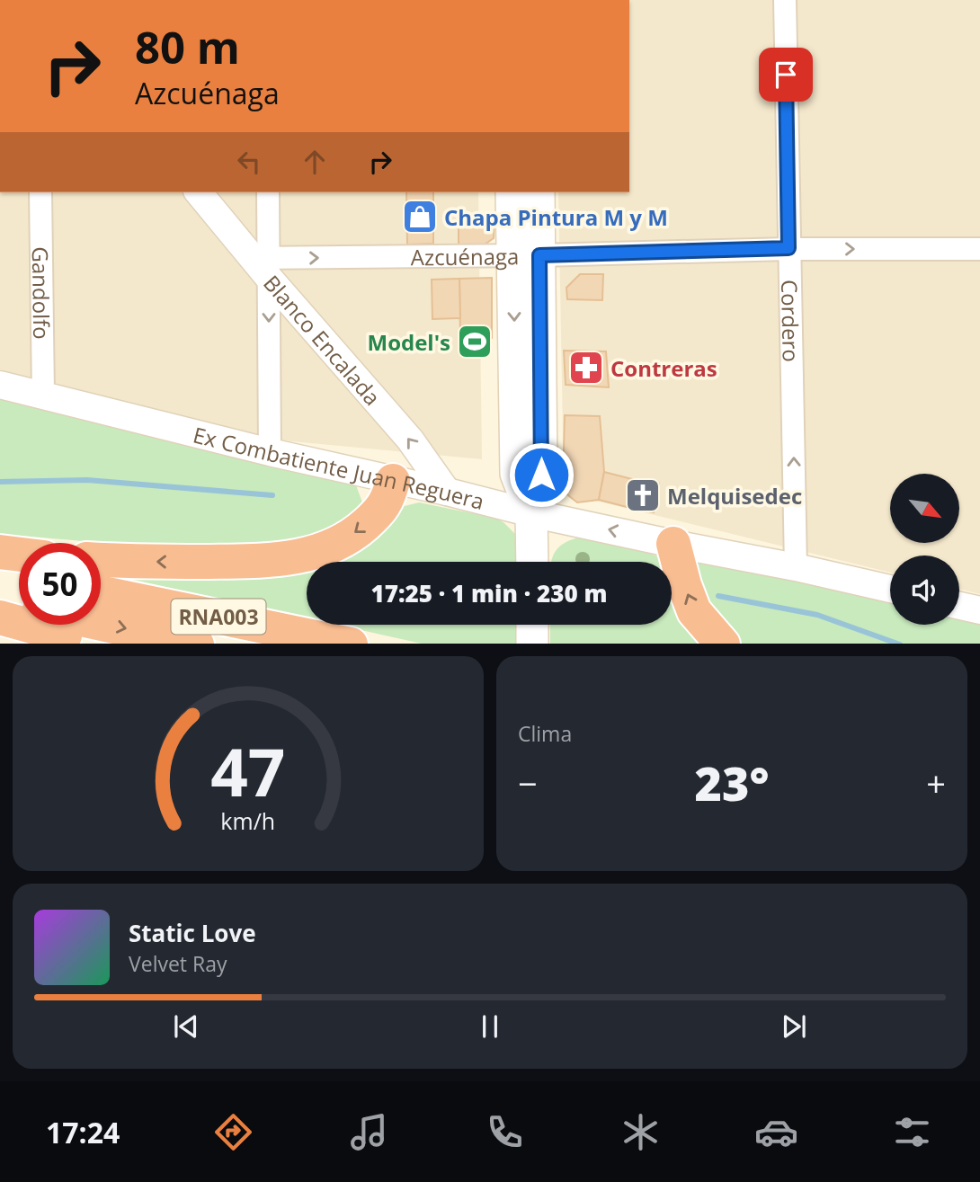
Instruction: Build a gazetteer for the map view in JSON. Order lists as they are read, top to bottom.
{
  "streets": {
    "highway": ["RNA003"],
    "street": [
      "Azcuénaga",
      "Gandolfo",
      "Cordero",
      "Blanco Encalada",
      "Ex Combatiente Juan Reguera"
    ]
  },
  "crossings": [
    ["Azcuénaga", "Cordero"],
    ["Azcuénaga", "Blanco Encalada"],
    ["Gandolfo", "Ex Combatiente Juan Reguera"],
    ["Cordero", "Ex Combatiente Juan Reguera"],
    ["Blanco Encalada", "Ex Combatiente Juan Reguera"]
  ],
  "one_way": ["Azcuénaga", "Cordero", "Blanco Encalada"],
  "places": {
    "shop": ["Chapa Pintura M y M"],
    "sports": ["Model's"],
    "pharmacy": ["Contreras"],
    "church": ["Melquisedec"]
  },
  "north": "bottom right",
  "page": {
    "turn": ["80 m", "Azcuénaga"],
    "limit": "50",
    "trip": "17:25 · 1 min · 230 m",
    "tile": "Clima",
    "heat": ["−", "23°", "+"],
    "song": ["Static Love", "Velvet Ray"],
    "tabs": "17:24",
    "gauge": ["47", "km/h"]
  }
}
